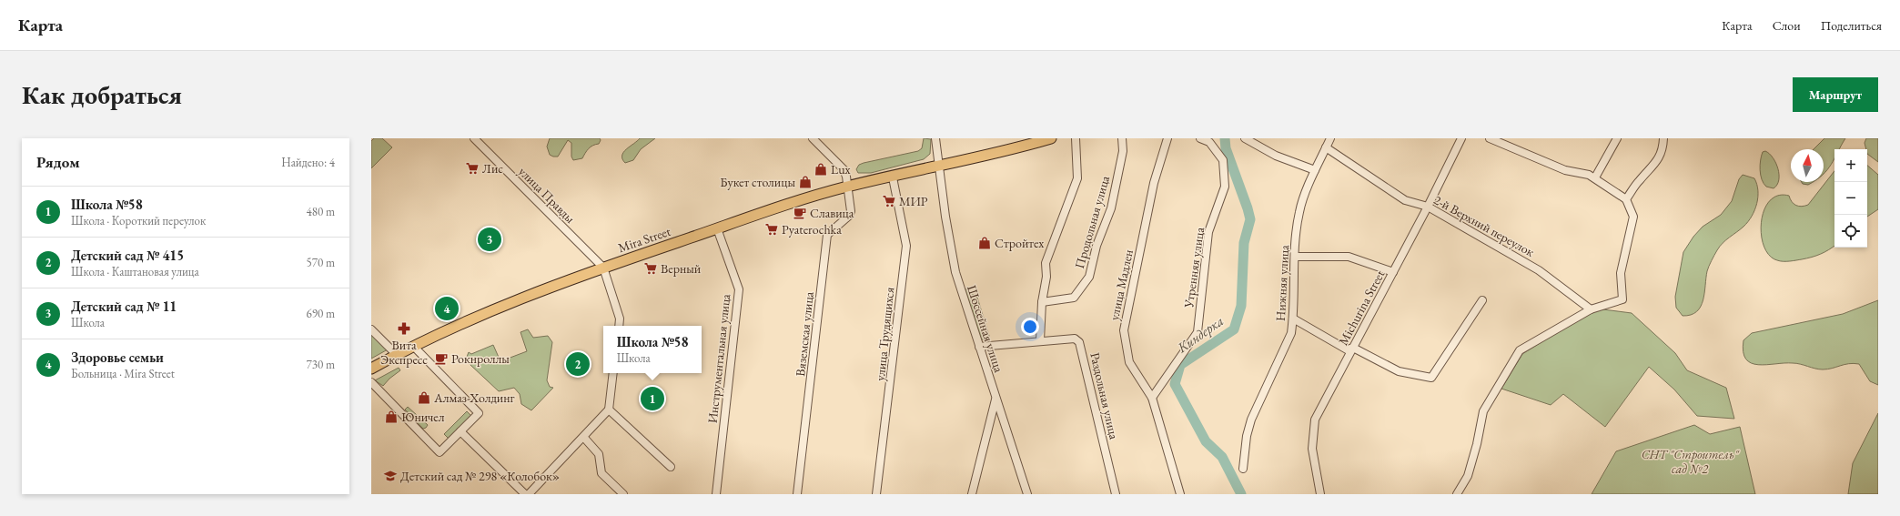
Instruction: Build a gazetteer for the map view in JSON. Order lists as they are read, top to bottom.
{
  "streets": {
    "main road": ["Mira Street"],
    "street": [
      "улица Правды",
      "Продольная улица",
      "2-й Верхний переулок",
      "Утренняя улица",
      "Нижняя улица",
      "улица Мадлен",
      "Michurina Street",
      "Шоссейная улица",
      "Вяземская улица",
      "улица Трудящихся",
      "Инструментальная улица",
      "Раздольная улица"
    ]
  },
  "crossings": [
    ["улица Правды", "Mira Street"],
    ["2-й Верхний переулок", "Нижняя улица"],
    ["2-й Верхний переулок", "Michurina Street"],
    ["Mira Street", "Шоссейная улица"],
    ["Mira Street", "Вяземская улица"],
    ["Mira Street", "улица Трудящихся"],
    ["Mira Street", "Инструментальная улица"],
    ["Утренняя улица", "улица Мадлен"],
    ["Шоссейная улица", "Раздольная улица"]
  ],
  "water": ["Киндерка"],
  "parks": ["СНТ \"Строитель\" сад №2"],
  "places": {
    "supermarket": [
      "Лис",
      "МИР",
      "Pyaterochka",
      "Верный"
    ],
    "shop": [
      "Lux",
      "Букет столицы",
      "Стройтех",
      "Алмаз-Холдинг",
      "Юничел"
    ],
    "cafe": ["Славица", "Рокнроллы"],
    "pharmacy": ["Вита Экспресс"],
    "school or university": ["Детский сад № 298 «Колобок»"]
  },
  "north": "top",
  "page": {
    "header": "Карта",
    "nav": ["Карта", "Слои", "Поделиться"],
    "buttons": "Маршрут",
    "title": "Как добраться",
    "heading": ["Рядом", "Найдено: 4"],
    "map_buttons": ["+", "−"],
    "list": [
      {
        "mark": "1",
        "name": "Школа №58",
        "note": "Школа · Короткий переулок",
        "value": "480 m"
      },
      {
        "mark": "2",
        "name": "Детский сад № 415",
        "note": "Школа · Каштановая улица",
        "value": "570 m"
      },
      {
        "mark": "3",
        "name": "Детский сад № 11",
        "note": "Школа",
        "value": "690 m"
      },
      {
        "mark": "4",
        "name": "Здоровье семьи",
        "note": "Больница · Mira Street",
        "value": "730 m"
      }
    ],
    "pins": [
      "3",
      "4",
      "2",
      "1"
    ],
    "popup": ["Школа №58", "Школа"]
  }
}
